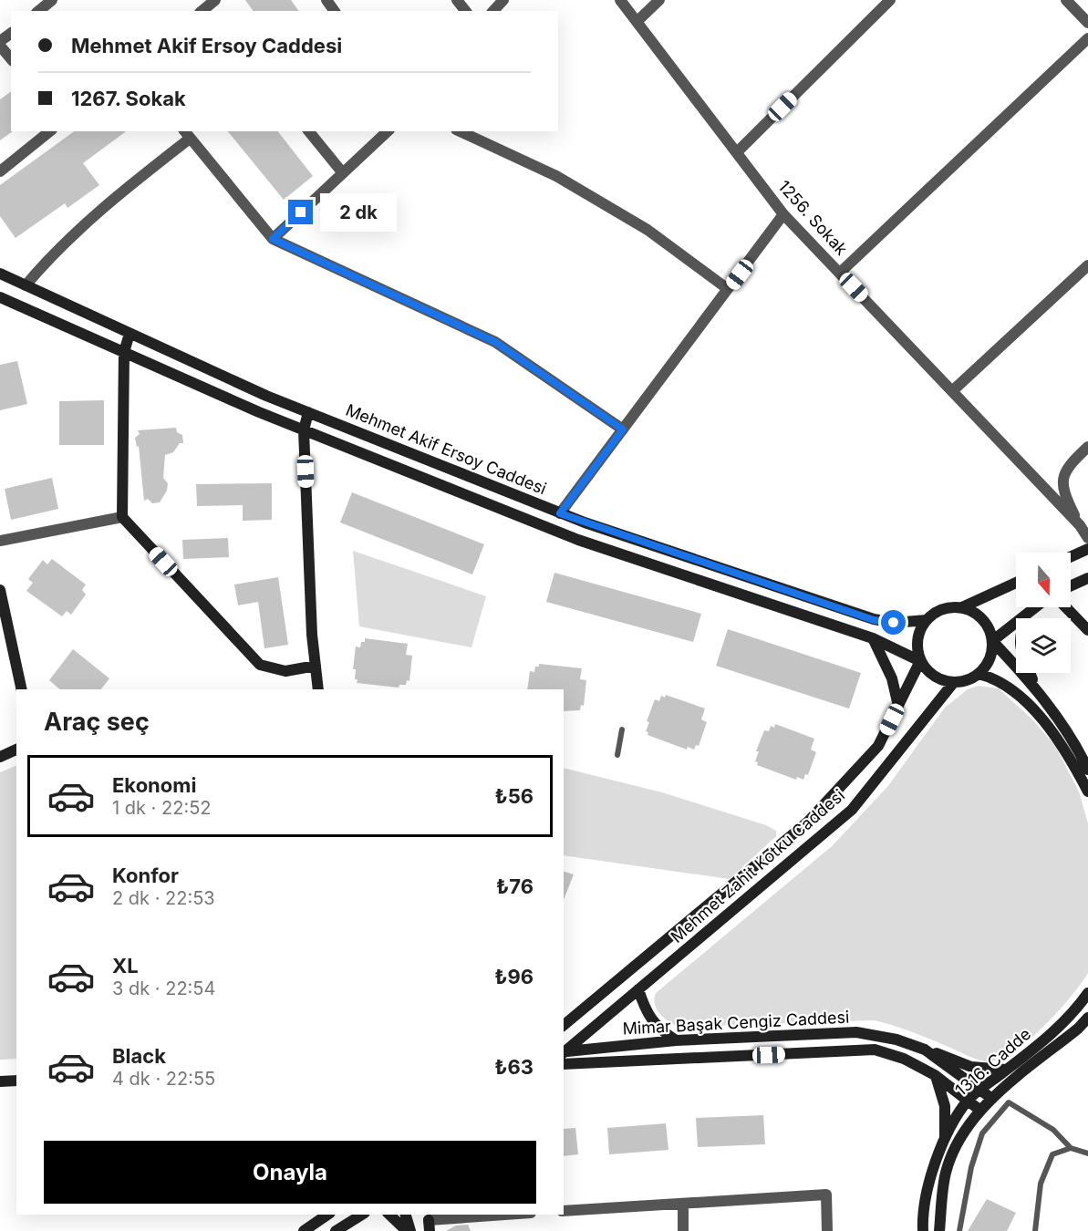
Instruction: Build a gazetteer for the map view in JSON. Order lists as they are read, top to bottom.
{
  "streets": {
    "main road": [
      "Mehmet Akif Ersoy Caddesi",
      "Mehmet Zahit Kotku Caddesi",
      "Mimar Başak Cengiz Caddesi",
      "1316. Cadde"
    ],
    "street": ["1256. Sokak"]
  },
  "crossings": [
    ["Mehmet Akif Ersoy Caddesi", "Mehmet Zahit Kotku Caddesi"],
    ["Mehmet Zahit Kotku Caddesi", "Mimar Başak Cengiz Caddesi"],
    ["Mimar Başak Cengiz Caddesi", "1316. Cadde"]
  ],
  "north": "bottom",
  "page": {
    "banner": ["Mehmet Akif Ersoy Caddesi", "1267. Sokak"],
    "bubble": "2 dk",
    "heading": "Araç seç",
    "list": [
      {
        "name": "Ekonomi",
        "note": "1 dk · 22:52",
        "value": "₺56"
      },
      {
        "name": "Konfor",
        "note": "2 dk · 22:53",
        "value": "₺76"
      },
      {
        "name": "XL",
        "note": "3 dk · 22:54",
        "value": "₺96"
      },
      {
        "name": "Black",
        "note": "4 dk · 22:55",
        "value": "₺63"
      }
    ],
    "buttons": "Onayla"
  }
}
